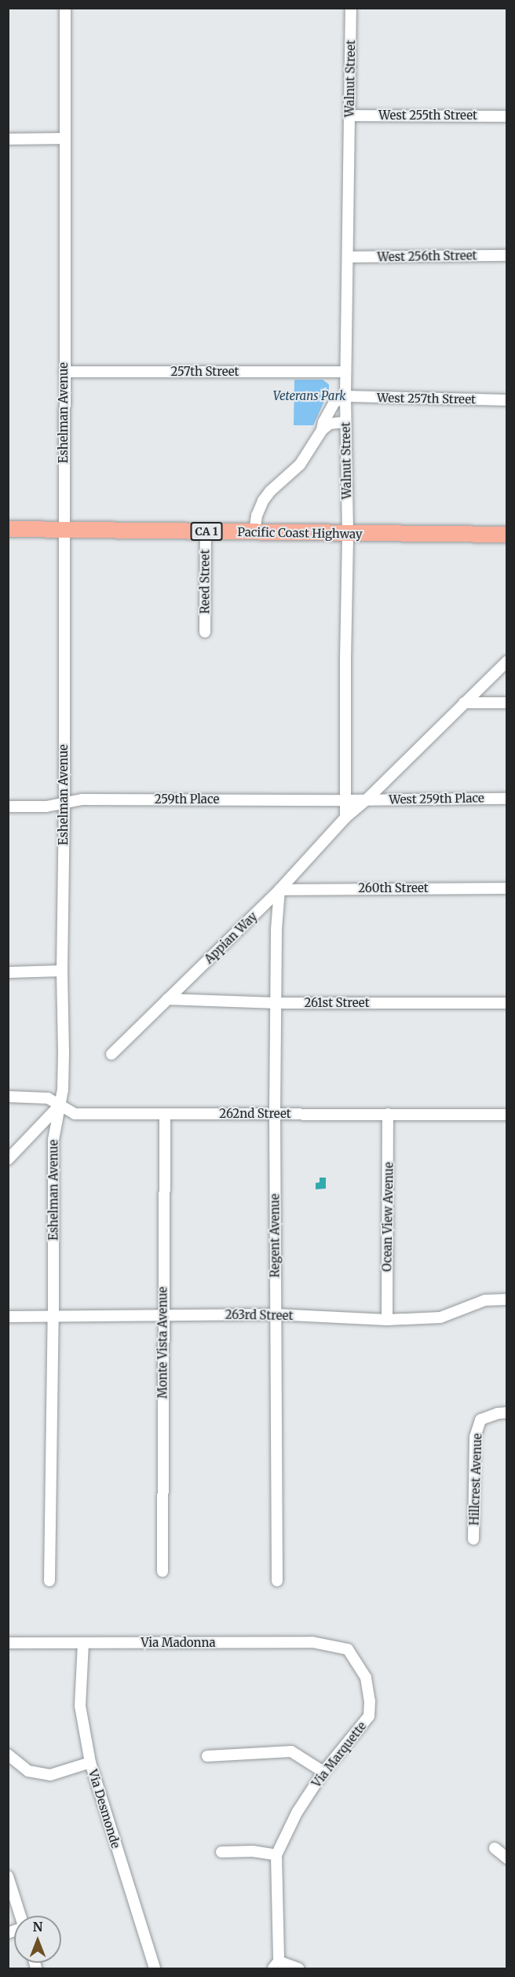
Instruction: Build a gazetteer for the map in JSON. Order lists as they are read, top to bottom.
{
  "streets": {
    "highway": ["CA 1", "Pacific Coast Highway"],
    "street": [
      "Walnut Street",
      "West 255th Street",
      "West 256th Street",
      "257th Street",
      "West 257th Street",
      "Eshelman Avenue",
      "Reed Street",
      "West 259th Place",
      "259th Place",
      "260th Street",
      "Appian Way",
      "261st Street",
      "262nd Street",
      "Ocean View Avenue",
      "Regent Avenue",
      "263rd Street",
      "Monte Vista Avenue",
      "Hillcrest Avenue",
      "Via Madonna",
      "Via Marquette",
      "Via Desmonde"
    ]
  },
  "crossings": [
    ["Walnut Street", "West 255th Street"],
    ["Walnut Street", "West 256th Street"],
    ["Walnut Street", "257th Street"],
    ["Walnut Street", "West 257th Street"],
    ["Walnut Street", "Pacific Coast Highway"],
    ["Walnut Street", "259th Place"],
    ["257th Street", "Eshelman Avenue"],
    ["Eshelman Avenue", "Pacific Coast Highway"],
    ["Eshelman Avenue", "259th Place"],
    ["Eshelman Avenue", "262nd Street"],
    ["Eshelman Avenue", "263rd Street"],
    ["Pacific Coast Highway", "Reed Street"],
    ["West 259th Place", "259th Place"],
    ["West 259th Place", "Appian Way"],
    ["259th Place", "Appian Way"],
    ["260th Street", "Appian Way"],
    ["260th Street", "Regent Avenue"],
    ["Appian Way", "261st Street"],
    ["Appian Way", "Regent Avenue"],
    ["261st Street", "Regent Avenue"],
    ["262nd Street", "Ocean View Avenue"],
    ["262nd Street", "Regent Avenue"],
    ["262nd Street", "Monte Vista Avenue"],
    ["Ocean View Avenue", "263rd Street"],
    ["Regent Avenue", "263rd Street"],
    ["263rd Street", "Monte Vista Avenue"],
    ["Via Madonna", "Via Marquette"],
    ["Via Madonna", "Via Desmonde"]
  ],
  "parks": ["Veterans Park"],
  "north": "top"
}
